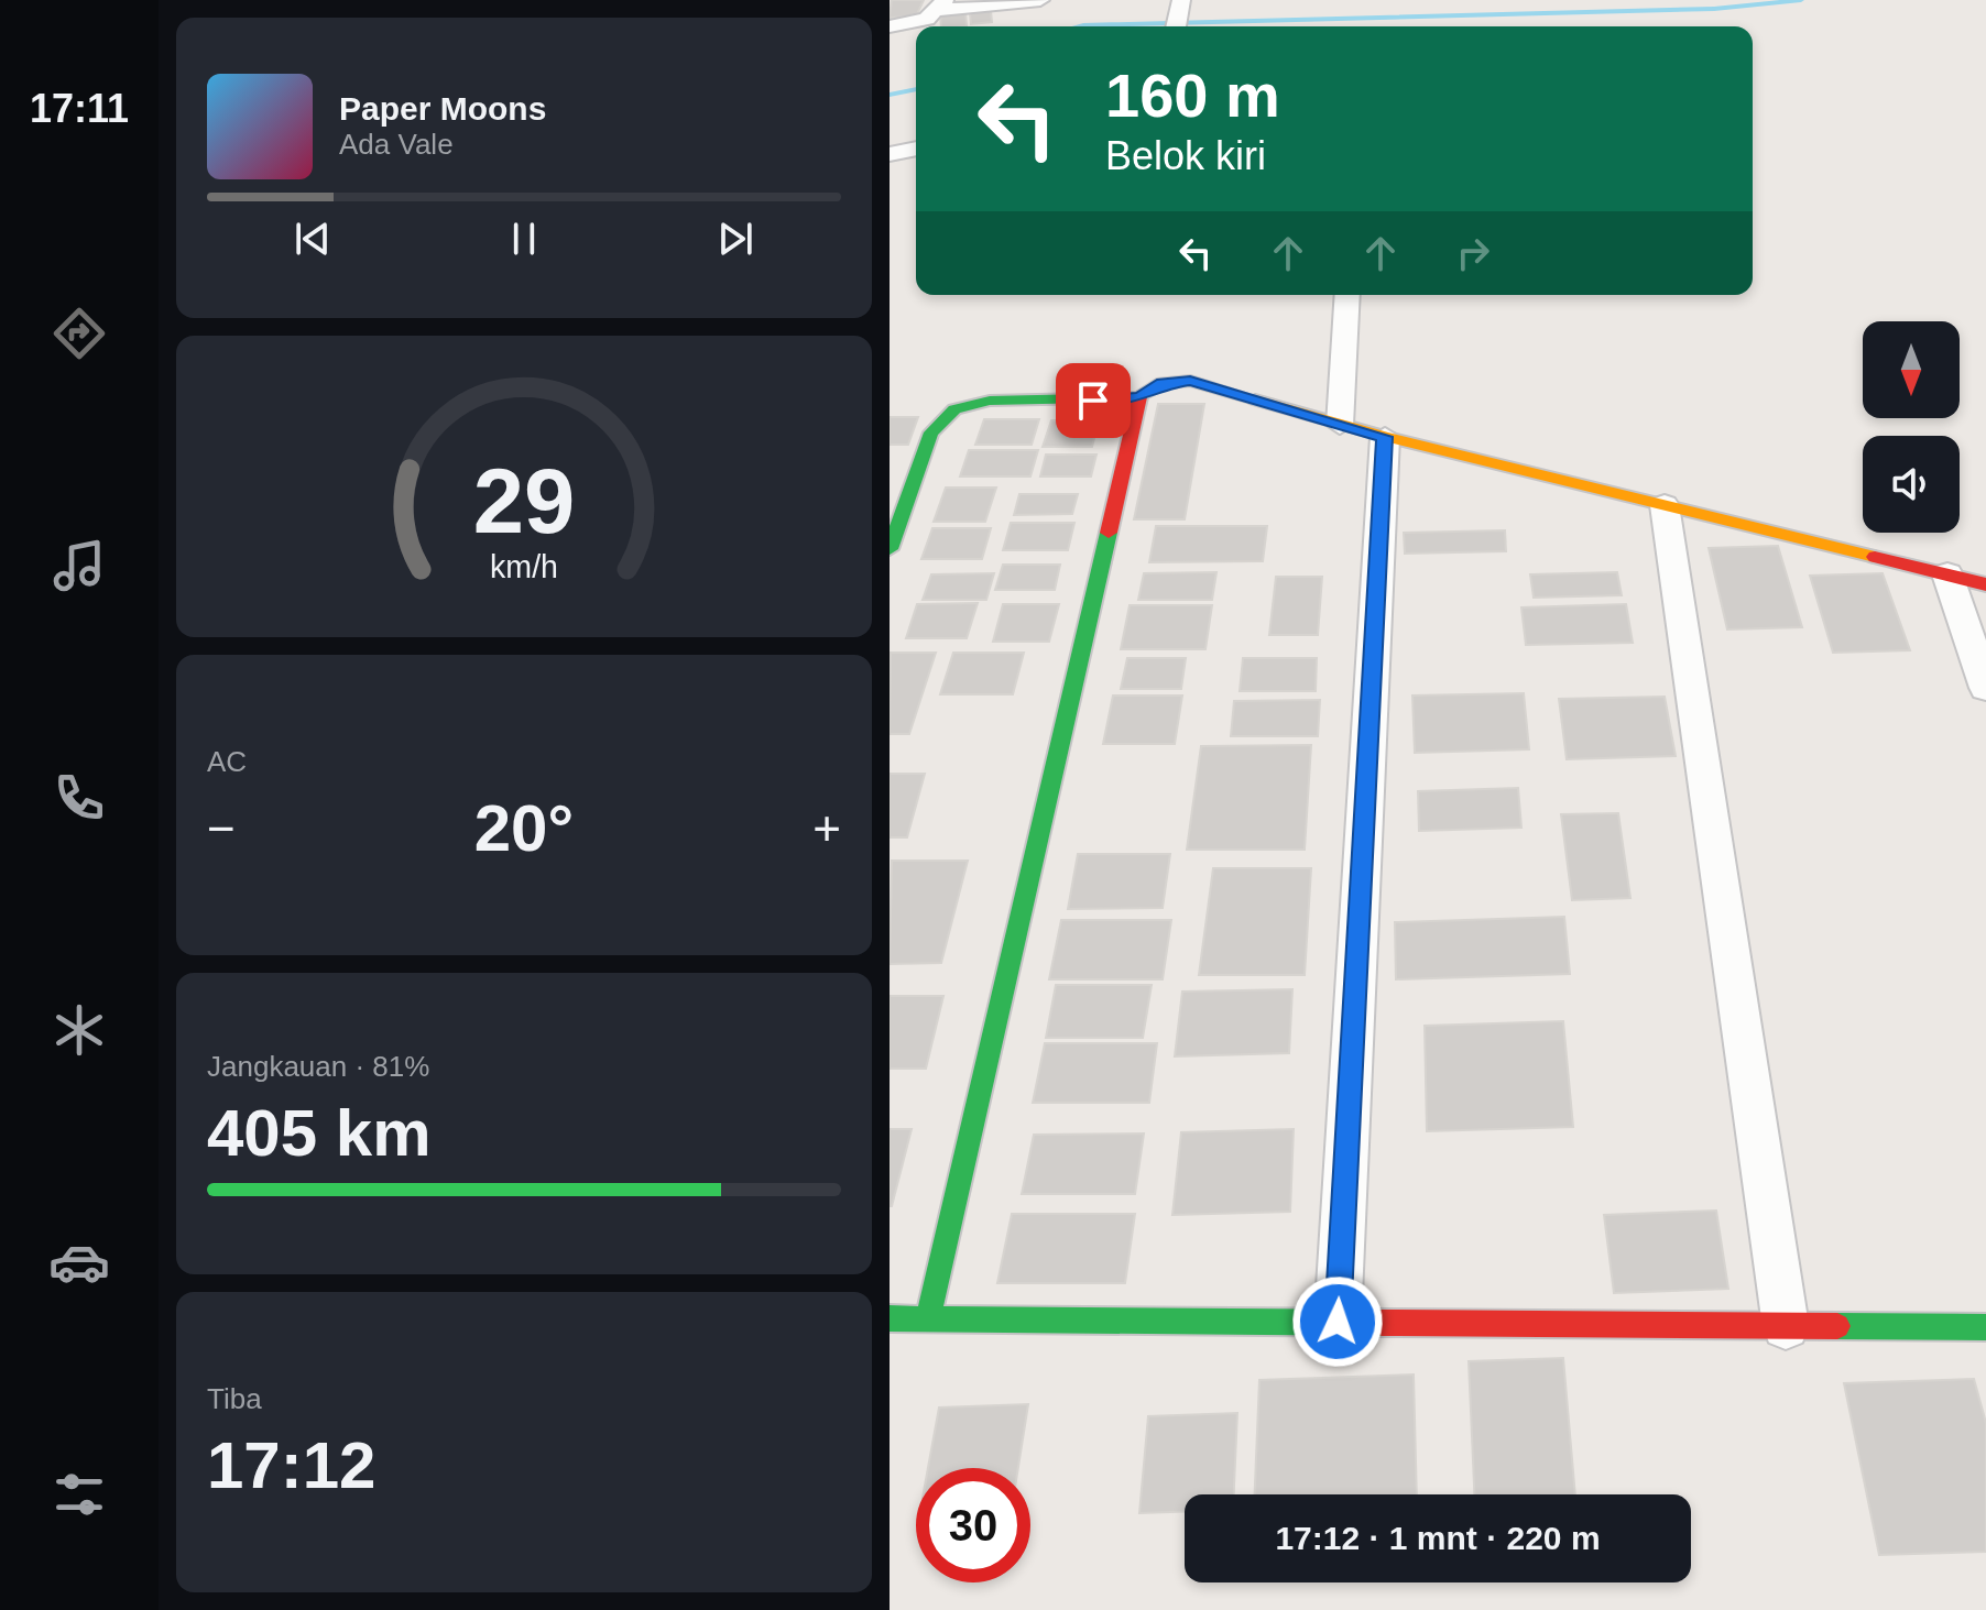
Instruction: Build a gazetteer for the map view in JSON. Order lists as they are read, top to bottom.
{
  "north": "bottom",
  "page": {
    "tabs": "17:11",
    "turn": ["160 m", "Belok kiri"],
    "song": ["Paper Moons", "Ada Vale"],
    "tile": [
      "AC",
      ["Jangkauan · 81%", "405 km"],
      ["Tiba", "17:12"]
    ],
    "heat": ["−", "20°", "+"],
    "limit": "30",
    "trip": "17:12 · 1 mnt · 220 m",
    "gauge": ["29", "km/h"]
  }
}
